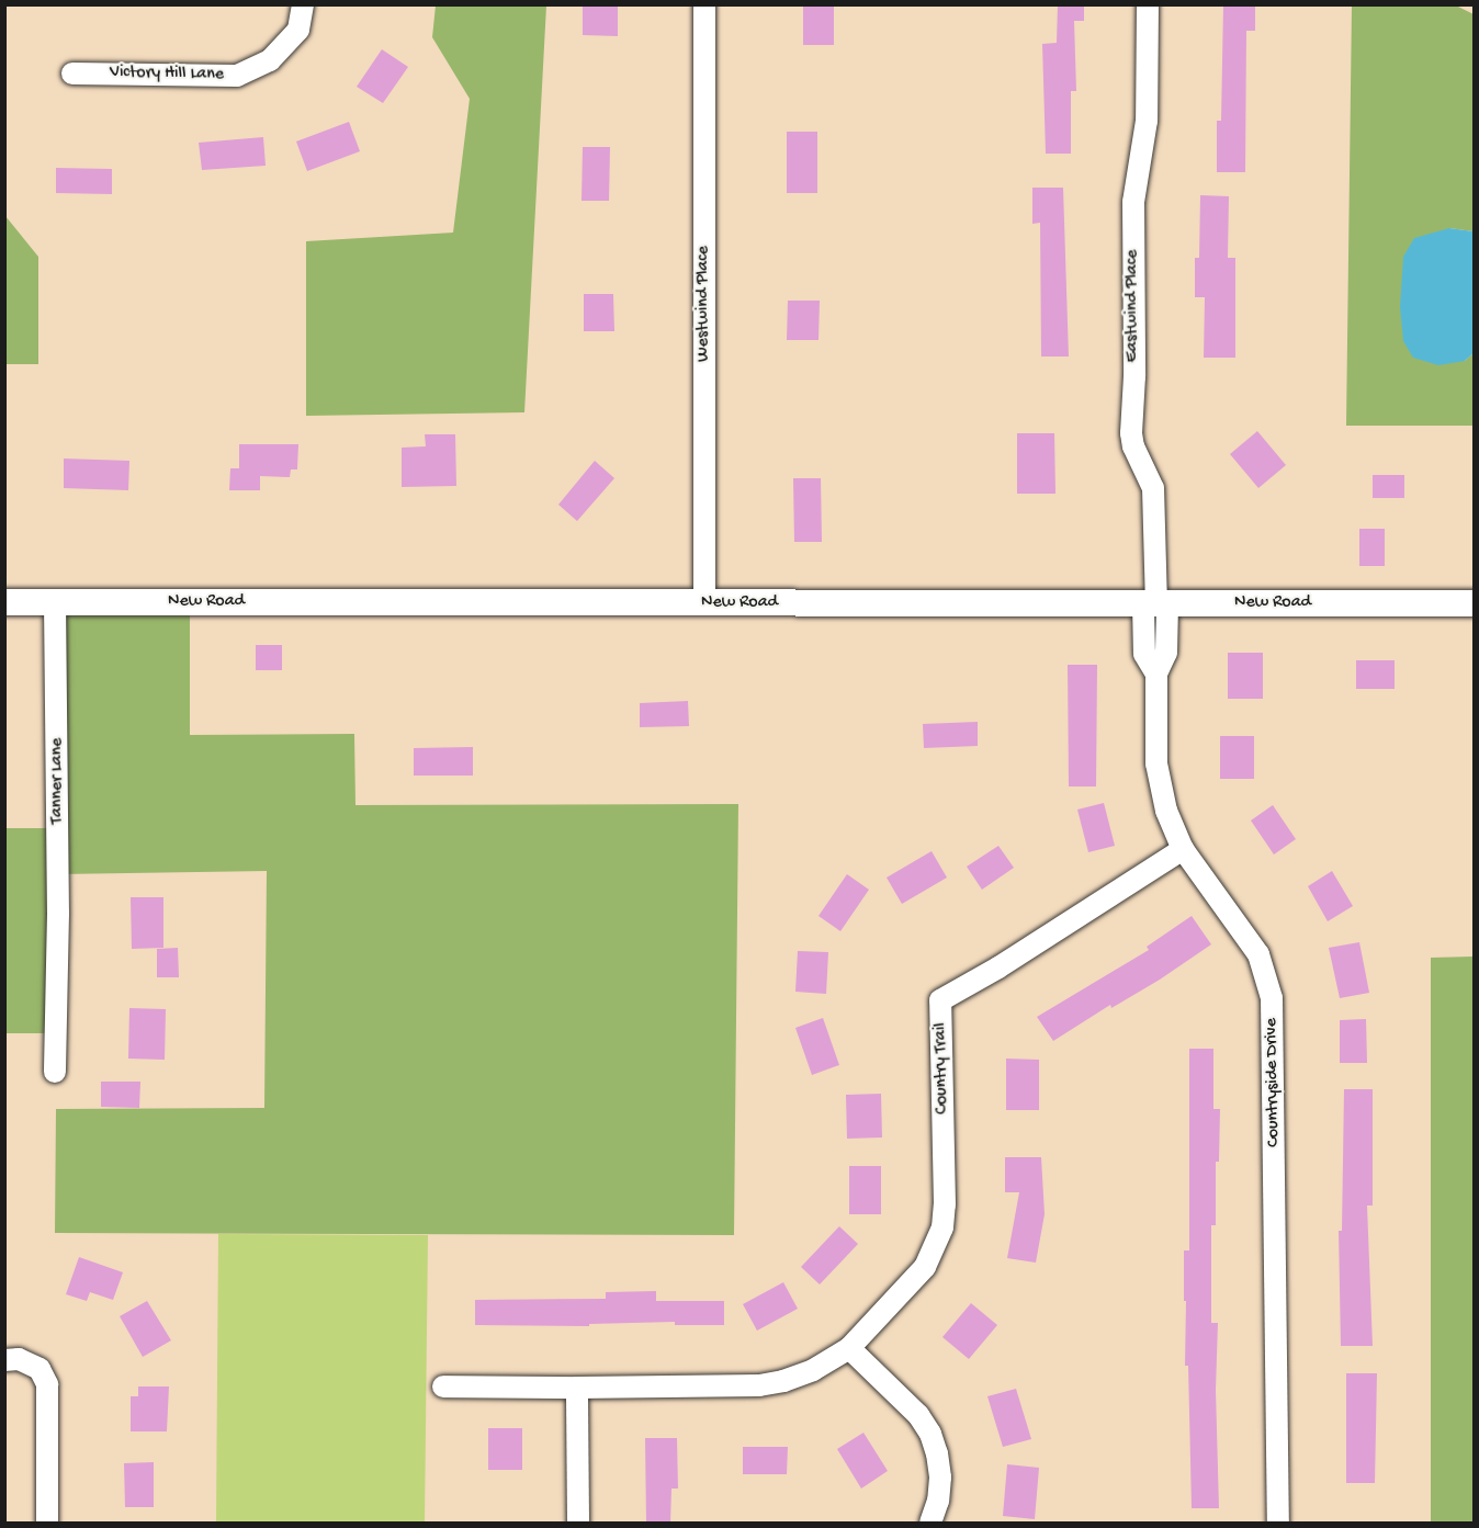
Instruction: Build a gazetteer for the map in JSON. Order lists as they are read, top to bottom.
{
  "streets": {
    "street": [
      "Victory Hill Lane",
      "Westwind Place",
      "Eastwind Place",
      "New Road",
      "Tanner Lane",
      "Country Trail",
      "Countryside Drive"
    ]
  },
  "crossings": [
    ["Westwind Place", "New Road"],
    ["Eastwind Place", "New Road"],
    ["Eastwind Place", "Countryside Drive"],
    ["New Road", "Tanner Lane"],
    ["New Road", "Countryside Drive"],
    ["Country Trail", "Countryside Drive"]
  ]
}
